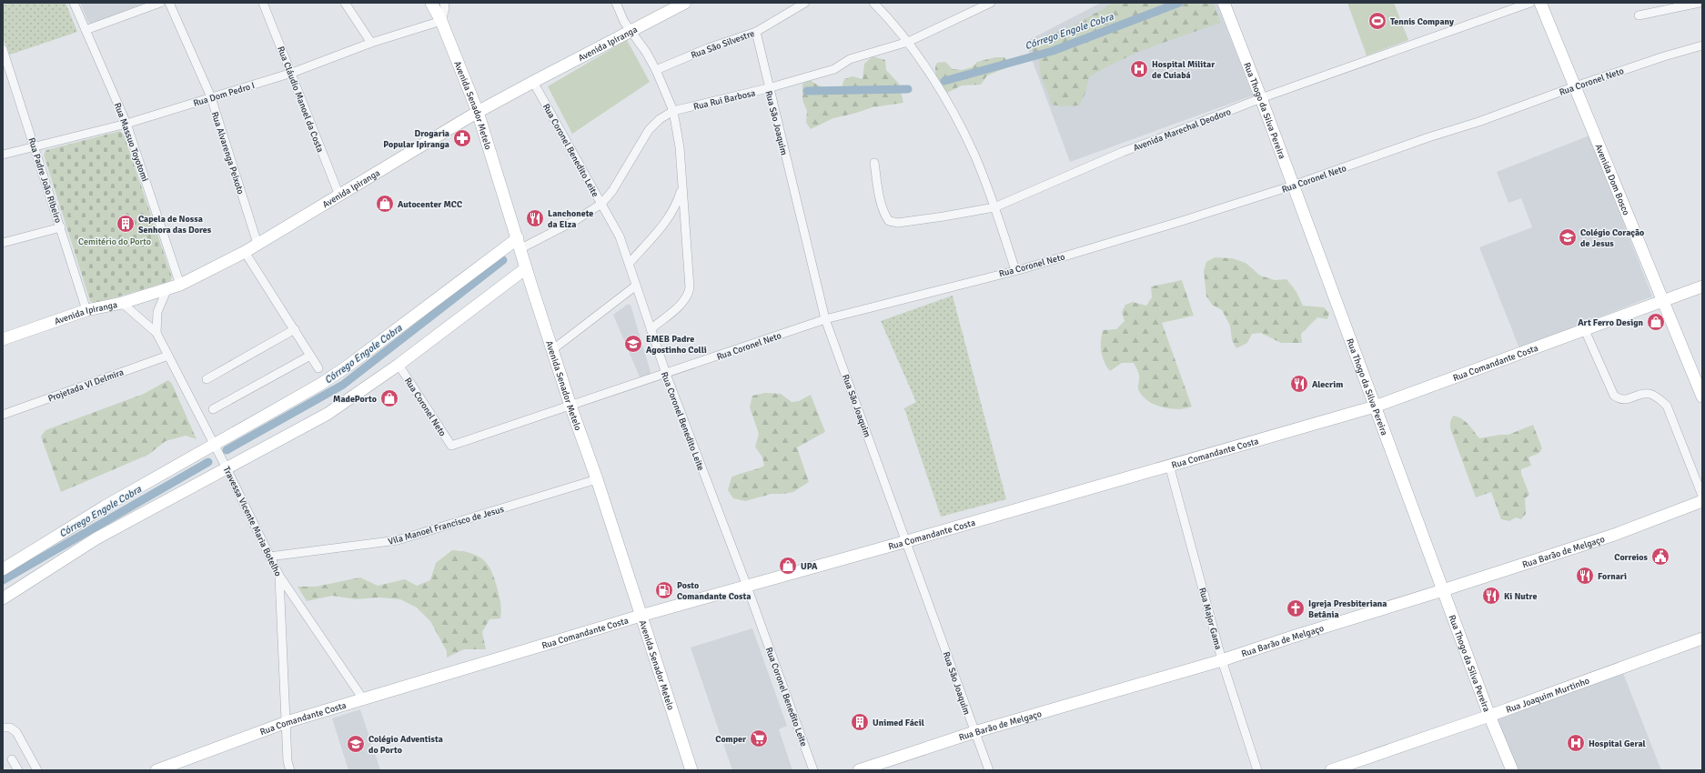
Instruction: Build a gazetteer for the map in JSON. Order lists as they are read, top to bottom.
{
  "streets": {
    "street": [
      "Avenida Ipiranga",
      "Rua São Silvestre",
      "Rua Coronel Neto",
      "Rua Dom Pedro I",
      "Rua Cláudio Manoel da Costa",
      "Rua Rui Barbosa",
      "Avenida Senador Metelo",
      "Rua Thogo da Silva Pereira",
      "Rua São Joaquim",
      "Avenida Marechal Deodoro",
      "Rua Massuo Toyotomi",
      "Rua Coronel Benedito Leite",
      "Rua Alvarenga Peixoto",
      "Avenida Dom Bosco",
      "Rua Padre João Ribeiro",
      "Rua Comandante Costa",
      "Projetada VI Delmira",
      "Travessa Vicente Maria Botelho",
      "Vila Manoel Francisco de Jesus",
      "Rua Barão de Melgaço",
      "Rua Major Gama",
      "Rua Joaquim Murtinho"
    ]
  },
  "crossings": [
    ["Avenida Ipiranga", "Rua Cláudio Manoel da Costa"],
    ["Avenida Ipiranga", "Avenida Senador Metelo"],
    ["Avenida Ipiranga", "Rua Massuo Toyotomi"],
    ["Avenida Ipiranga", "Rua Coronel Benedito Leite"],
    ["Avenida Ipiranga", "Rua Alvarenga Peixoto"],
    ["Avenida Ipiranga", "Rua Padre João Ribeiro"],
    ["Avenida Ipiranga", "Travessa Vicente Maria Botelho"],
    ["Rua São Silvestre", "Rua São Joaquim"],
    ["Rua Coronel Neto", "Avenida Senador Metelo"],
    ["Rua Coronel Neto", "Rua Thogo da Silva Pereira"],
    ["Rua Coronel Neto", "Rua São Joaquim"],
    ["Rua Coronel Neto", "Rua Coronel Benedito Leite"],
    ["Rua Coronel Neto", "Avenida Dom Bosco"],
    ["Rua Dom Pedro I", "Rua Cláudio Manoel da Costa"],
    ["Rua Dom Pedro I", "Avenida Senador Metelo"],
    ["Rua Dom Pedro I", "Rua Massuo Toyotomi"],
    ["Rua Dom Pedro I", "Rua Alvarenga Peixoto"],
    ["Rua Dom Pedro I", "Rua Padre João Ribeiro"],
    ["Rua Rui Barbosa", "Avenida Senador Metelo"],
    ["Rua Rui Barbosa", "Rua São Joaquim"],
    ["Rua Rui Barbosa", "Rua Coronel Benedito Leite"],
    ["Avenida Senador Metelo", "Rua Comandante Costa"],
    ["Avenida Senador Metelo", "Vila Manoel Francisco de Jesus"],
    ["Rua Thogo da Silva Pereira", "Avenida Marechal Deodoro"],
    ["Rua Thogo da Silva Pereira", "Rua Comandante Costa"],
    ["Rua Thogo da Silva Pereira", "Rua Barão de Melgaço"],
    ["Rua Thogo da Silva Pereira", "Rua Joaquim Murtinho"],
    ["Rua São Joaquim", "Rua Comandante Costa"],
    ["Rua São Joaquim", "Rua Barão de Melgaço"],
    ["Rua Coronel Benedito Leite", "Rua Comandante Costa"],
    ["Avenida Dom Bosco", "Rua Comandante Costa"],
    ["Rua Comandante Costa", "Travessa Vicente Maria Botelho"],
    ["Rua Comandante Costa", "Rua Major Gama"],
    ["Projetada VI Delmira", "Travessa Vicente Maria Botelho"],
    ["Travessa Vicente Maria Botelho", "Vila Manoel Francisco de Jesus"],
    ["Rua Barão de Melgaço", "Rua Major Gama"]
  ],
  "water": ["Córrego Engole Cobra"],
  "parks": ["Cemitério do Porto"],
  "places": {
    "sports": ["Tennis Company"],
    "hospital": ["Hospital Militar de Cuiabá", "Hospital Geral"],
    "pharmacy": ["Drogaria Popular Ipiranga"],
    "shop": [
      "Autocenter MCC",
      "Art Ferro Design",
      "MadePorto",
      "UPA"
    ],
    "restaurant": [
      "Lanchonete da Elza",
      "Alecrim",
      "Fornari",
      "Ki Nutre"
    ],
    "building": ["Capela de Nossa Senhora das Dores", "Unimed Fácil"],
    "school or university": ["Colégio Coração de Jesus", "EMEB Padre Agostinho Colli", "Colégio Adventista do Porto"],
    "public building": ["Correios"],
    "fuel station": ["Posto Comandante Costa"],
    "church": ["Igreja Presbiteriana Betânia"],
    "supermarket": ["Comper"]
  }
}
